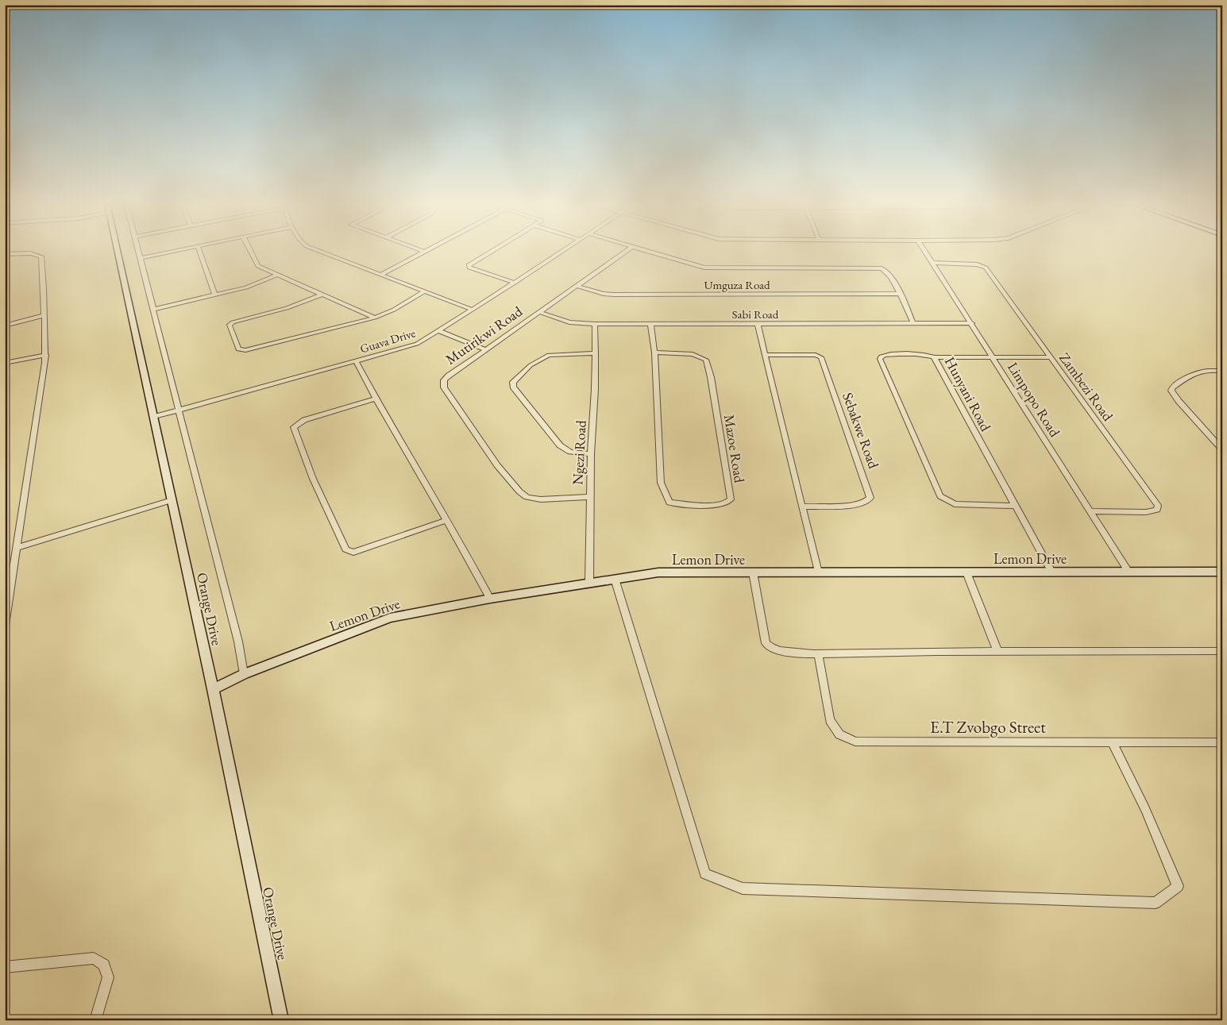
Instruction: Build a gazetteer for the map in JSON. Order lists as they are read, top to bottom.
{
  "streets": {
    "street": [
      "Umguza Road",
      "Sabi Road",
      "Mutirikwi Road",
      "Guava Drive",
      "Zambezi Road",
      "Hunyani Road",
      "Limpopo Road",
      "Sebakwe Road",
      "Mazoe Road",
      "Ngezi Road",
      "Lemon Drive",
      "Orange Drive",
      "E.T Zvobgo Street"
    ]
  },
  "crossings": [
    ["Umguza Road", "Mutirikwi Road"],
    ["Sabi Road", "Mutirikwi Road"],
    ["Sabi Road", "Limpopo Road"],
    ["Sabi Road", "Mazoe Road"],
    ["Sabi Road", "Ngezi Road"],
    ["Mutirikwi Road", "Ngezi Road"],
    ["Guava Drive", "Orange Drive"],
    ["Zambezi Road", "Limpopo Road"],
    ["Hunyani Road", "Lemon Drive"],
    ["Limpopo Road", "Lemon Drive"],
    ["Ngezi Road", "Lemon Drive"],
    ["Lemon Drive", "Orange Drive"]
  ]
}
